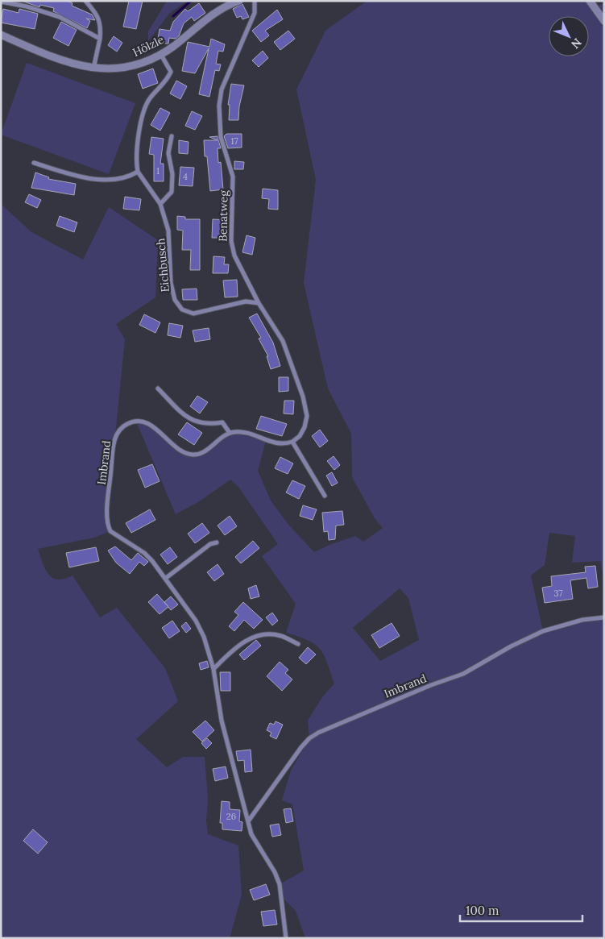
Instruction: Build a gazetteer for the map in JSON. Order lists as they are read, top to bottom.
{
  "streets": {
    "street": [
      "Hölzle",
      "Benatweg",
      "Eichbusch",
      "Imbrand"
    ]
  },
  "crossings": [
    ["Benatweg", "Eichbusch"]
  ],
  "house_numbers": [
    "17",
    "1",
    "4",
    "37",
    "26"
  ],
  "scale_bar": "100 m",
  "north": "bottom right"
}
